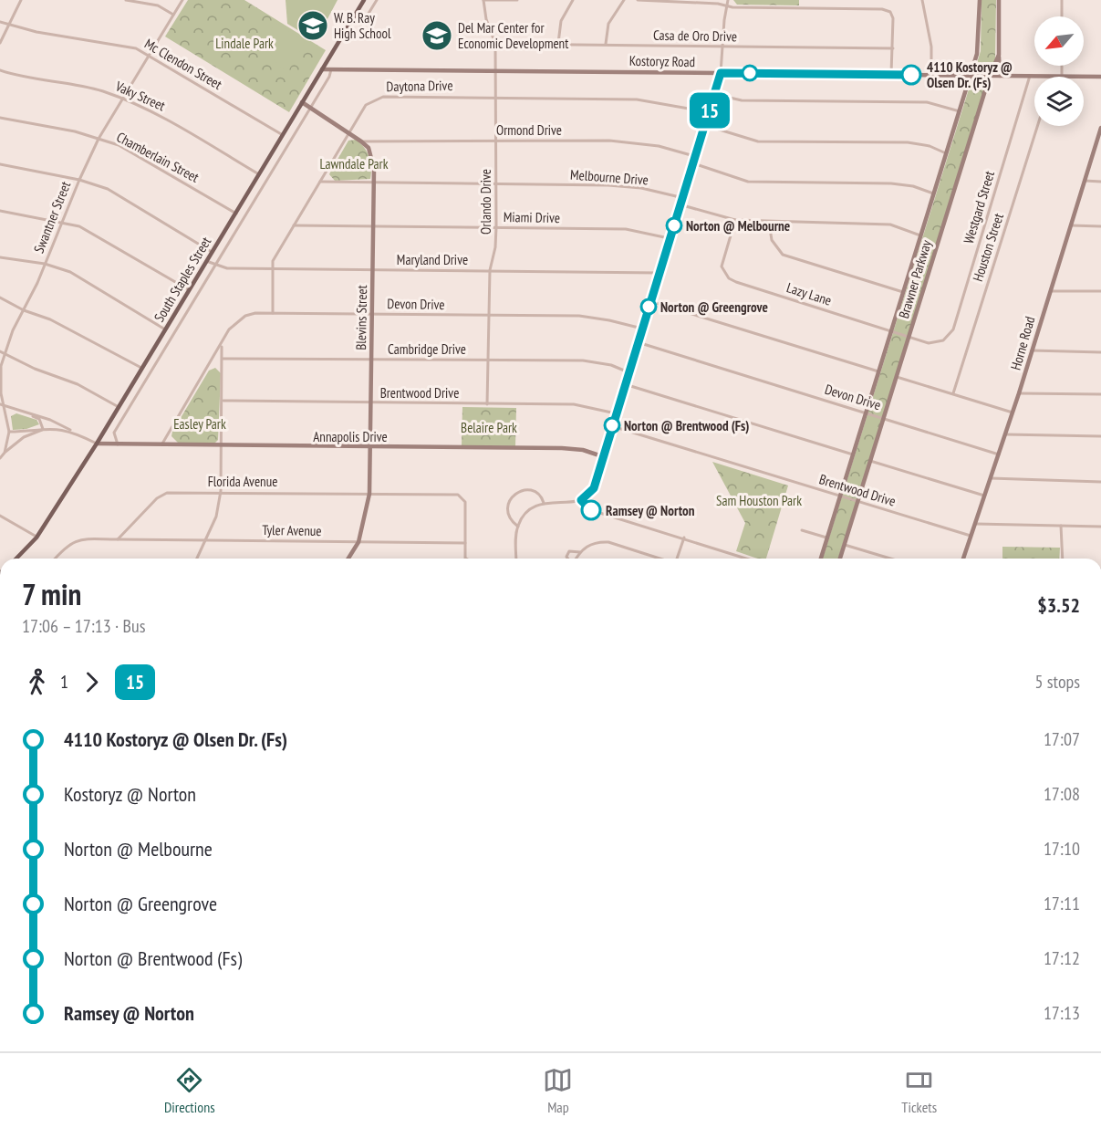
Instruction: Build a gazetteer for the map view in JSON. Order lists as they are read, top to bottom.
{
  "streets": {
    "main road": ["South Staples Street"],
    "street": [
      "Casa de Oro Drive",
      "Kostoryz Road",
      "Mc Clendon Street",
      "Daytona Drive",
      "Vaky Street",
      "Ormond Drive",
      "Chamberlain Street",
      "Melbourne Drive",
      "Orlando Drive",
      "Westgard Street",
      "Swantner Street",
      "Miami Drive",
      "Houston Street",
      "Maryland Drive",
      "Brawner Parkway",
      "Lazy Lane",
      "Devon Drive",
      "Blevins Street",
      "Horne Road",
      "Cambridge Drive",
      "Brentwood Drive",
      "Annapolis Drive",
      "Florida Avenue",
      "Tyler Avenue"
    ]
  },
  "crossings": [
    ["Casa de Oro Drive", "Orlando Drive"],
    ["Kostoryz Road", "Orlando Drive"],
    ["Kostoryz Road", "Westgard Street"],
    ["Kostoryz Road", "South Staples Street"],
    ["Kostoryz Road", "Brawner Parkway"],
    ["Mc Clendon Street", "Swantner Street"],
    ["Mc Clendon Street", "South Staples Street"],
    ["Daytona Drive", "Melbourne Drive"],
    ["Daytona Drive", "Orlando Drive"],
    ["Daytona Drive", "Miami Drive"],
    ["Daytona Drive", "Maryland Drive"],
    ["Daytona Drive", "Devon Drive"],
    ["Daytona Drive", "Blevins Street"],
    ["Vaky Street", "Swantner Street"],
    ["Vaky Street", "South Staples Street"],
    ["Ormond Drive", "Orlando Drive"],
    ["Ormond Drive", "Blevins Street"],
    ["Chamberlain Street", "Swantner Street"],
    ["Chamberlain Street", "South Staples Street"],
    ["Melbourne Drive", "Orlando Drive"],
    ["Melbourne Drive", "Brawner Parkway"],
    ["Melbourne Drive", "Lazy Lane"],
    ["Melbourne Drive", "Blevins Street"],
    ["Orlando Drive", "Miami Drive"],
    ["Orlando Drive", "Maryland Drive"],
    ["Orlando Drive", "Devon Drive"],
    ["Orlando Drive", "Cambridge Drive"],
    ["Orlando Drive", "Brentwood Drive"],
    ["Westgard Street", "Lazy Lane"],
    ["Miami Drive", "Blevins Street"],
    ["Maryland Drive", "South Staples Street"],
    ["Maryland Drive", "Blevins Street"],
    ["South Staples Street", "Blevins Street"],
    ["South Staples Street", "Annapolis Drive"],
    ["Brawner Parkway", "Lazy Lane"],
    ["Brawner Parkway", "Devon Drive"],
    ["Brawner Parkway", "Brentwood Drive"],
    ["Devon Drive", "Blevins Street"],
    ["Devon Drive", "Horne Road"],
    ["Devon Drive", "Annapolis Drive"],
    ["Blevins Street", "Cambridge Drive"],
    ["Blevins Street", "Brentwood Drive"],
    ["Blevins Street", "Annapolis Drive"],
    ["Blevins Street", "Florida Avenue"],
    ["Blevins Street", "Tyler Avenue"],
    ["Horne Road", "Brentwood Drive"],
    ["Florida Avenue", "Tyler Avenue"]
  ],
  "parks": [
    "Lindale Park",
    "Lawndale Park",
    "Easley Park",
    "Belaire Park",
    "Sam Houston Park"
  ],
  "places": {
    "school or university": ["W. B. Ray High School", "Del Mar Center for Economic Development"],
    "other": [
      "4110 Kostoryz @ Olsen Dr. (Fs)",
      "Norton @ Melbourne",
      "Norton @ Greengrove",
      "Norton @ Brentwood (Fs)",
      "Ramsey @ Norton"
    ]
  },
  "lines": ["bus line 15"],
  "north": "bottom left",
  "page": {
    "on_map": "15",
    "heading": ["7 min", "17:06 – 17:13 · Bus", "$3.52"],
    "legs": ["1", "15", "5 stops"],
    "list": [
      {
        "name": "4110 Kostoryz @ Olsen Dr. (Fs)",
        "value": "17:07"
      },
      {
        "name": "Kostoryz @ Norton",
        "value": "17:08"
      },
      {
        "name": "Norton @ Melbourne",
        "value": "17:10"
      },
      {
        "name": "Norton @ Greengrove",
        "value": "17:11"
      },
      {
        "name": "Norton @ Brentwood (Fs)",
        "value": "17:12"
      },
      {
        "name": "Ramsey @ Norton",
        "value": "17:13"
      }
    ],
    "tabs": ["Directions", "Map", "Tickets"]
  }
}
